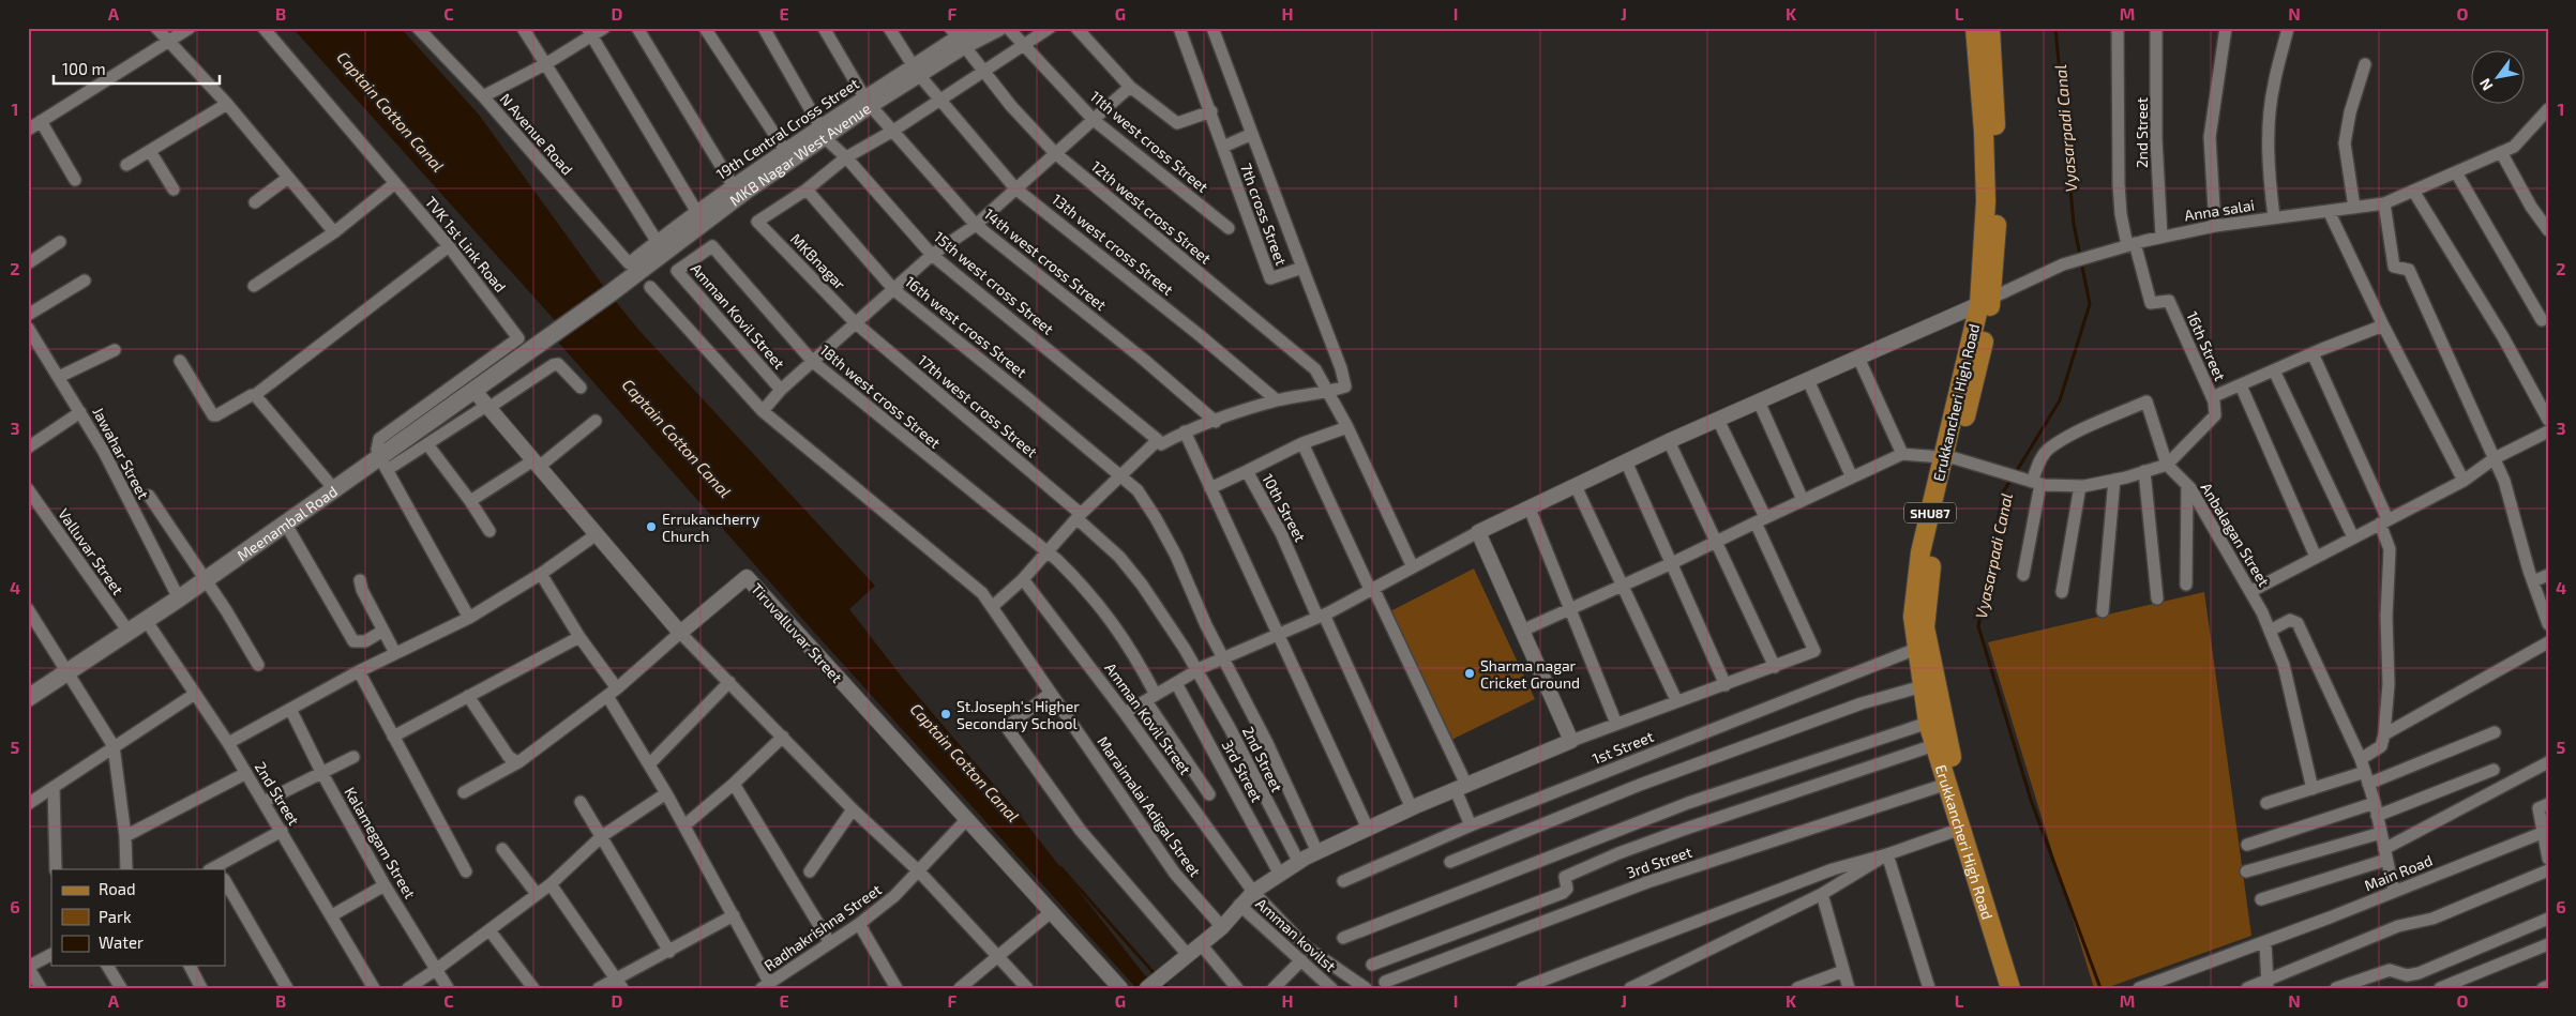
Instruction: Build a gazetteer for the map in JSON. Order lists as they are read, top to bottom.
{
  "streets": {
    "main road": [
      "MKB Nagar West Avenue",
      "Erukkancheri High Road",
      "SHU87",
      "Meenambal Road"
    ],
    "street": [
      "19th Central Cross Street",
      "2nd Street",
      "N Avenue Road",
      "11th west cross Street",
      "Anna salai",
      "12th west cross Street",
      "7th cross Street",
      "TVK 1st Link Road",
      "13th west cross Street",
      "14th west cross Street",
      "MKBnagar",
      "15th west cross Street",
      "Amman Kovil Street",
      "16th west cross Street",
      "16th Street",
      "18th west cross Street",
      "17th west cross Street",
      "Jawahar Street",
      "10th Street",
      "Anbalagan Street",
      "Valluvar Street",
      "Tiruvalluvar Street",
      "1st Street",
      "3rd Street",
      "Maraimalai Adigal Street",
      "Kalamegam Street",
      "Main Road",
      "Radhakrishna Street",
      "Amman kovilst"
    ]
  },
  "crossings": [
    ["19th Central Cross Street", "N Avenue Road"],
    ["19th Central Cross Street", "MKB Nagar West Avenue"],
    ["19th Central Cross Street", "15th west cross Street"],
    ["2nd Street", "Anna salai"],
    ["2nd Street", "17th west cross Street"],
    ["2nd Street", "Meenambal Road"],
    ["MKB Nagar West Avenue", "12th west cross Street"],
    ["MKB Nagar West Avenue", "13th west cross Street"],
    ["MKB Nagar West Avenue", "14th west cross Street"],
    ["MKB Nagar West Avenue", "15th west cross Street"],
    ["MKB Nagar West Avenue", "Meenambal Road"],
    ["Anna salai", "16th Street"],
    ["Anna salai", "Erukkancheri High Road"],
    ["Anna salai", "SHU87"],
    ["12th west cross Street", "7th cross Street"],
    ["12th west cross Street", "10th Street"],
    ["TVK 1st Link Road", "Meenambal Road"],
    ["MKBnagar", "16th west cross Street"],
    ["MKBnagar", "17th west cross Street"],
    ["Amman Kovil Street", "18th west cross Street"],
    ["16th Street", "Anbalagan Street"],
    ["Erukkancheri High Road", "SHU87"],
    ["Erukkancheri High Road", "1st Street"],
    ["Erukkancheri High Road", "3rd Street"],
    ["Jawahar Street", "Meenambal Road"],
    ["Meenambal Road", "Valluvar Street"],
    ["Tiruvalluvar Street", "Radhakrishna Street"]
  ],
  "water": ["Captain Cotton Canal", "Vyasarpadi Canal"],
  "places": ["Errukancherry Church", "Sharma nagar Cricket Ground", "St.Joseph's Higher Secondary School"],
  "legend": ["Road", "Park", "Water"],
  "scale_bar": "100 m",
  "north": "bottom left",
  "grid": {
    "columns": [
      "A",
      "B",
      "C",
      "D",
      "E",
      "F",
      "G",
      "H",
      "I",
      "J",
      "K",
      "L",
      "M",
      "N",
      "O"
    ],
    "rows": [
      "1",
      "2",
      "3",
      "4",
      "5",
      "6"
    ]
  }
}
